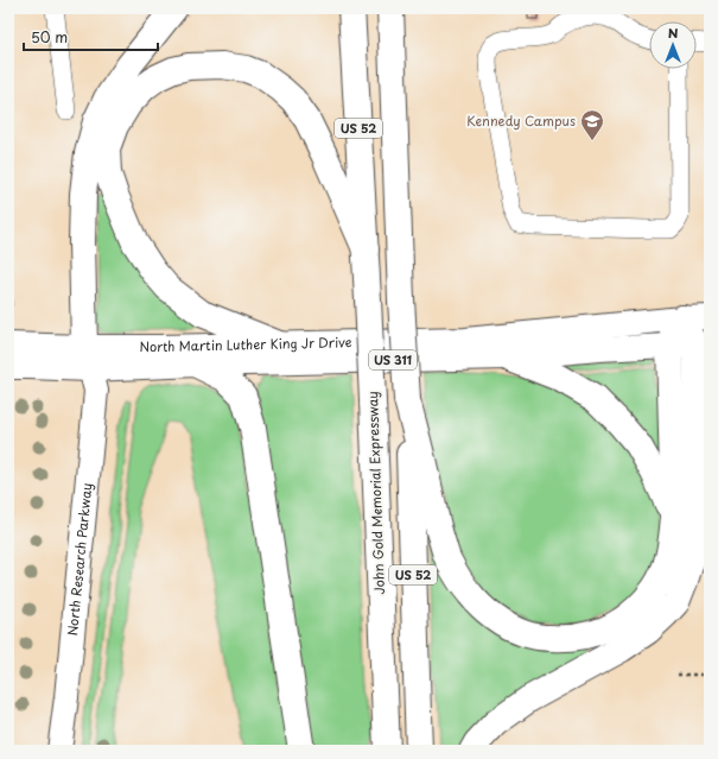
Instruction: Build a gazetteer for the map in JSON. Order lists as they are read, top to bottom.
{
  "streets": {
    "highway": ["US 52", "John Gold Memorial Expressway"],
    "main road": ["North Martin Luther King Jr Drive", "US 311", "North Research Parkway"]
  },
  "crossings": [
    ["North Martin Luther King Jr Drive", "North Research Parkway"]
  ],
  "places": {
    "school or university": ["Kennedy Campus"]
  },
  "scale_bar": "50 m",
  "north": "top"
}
